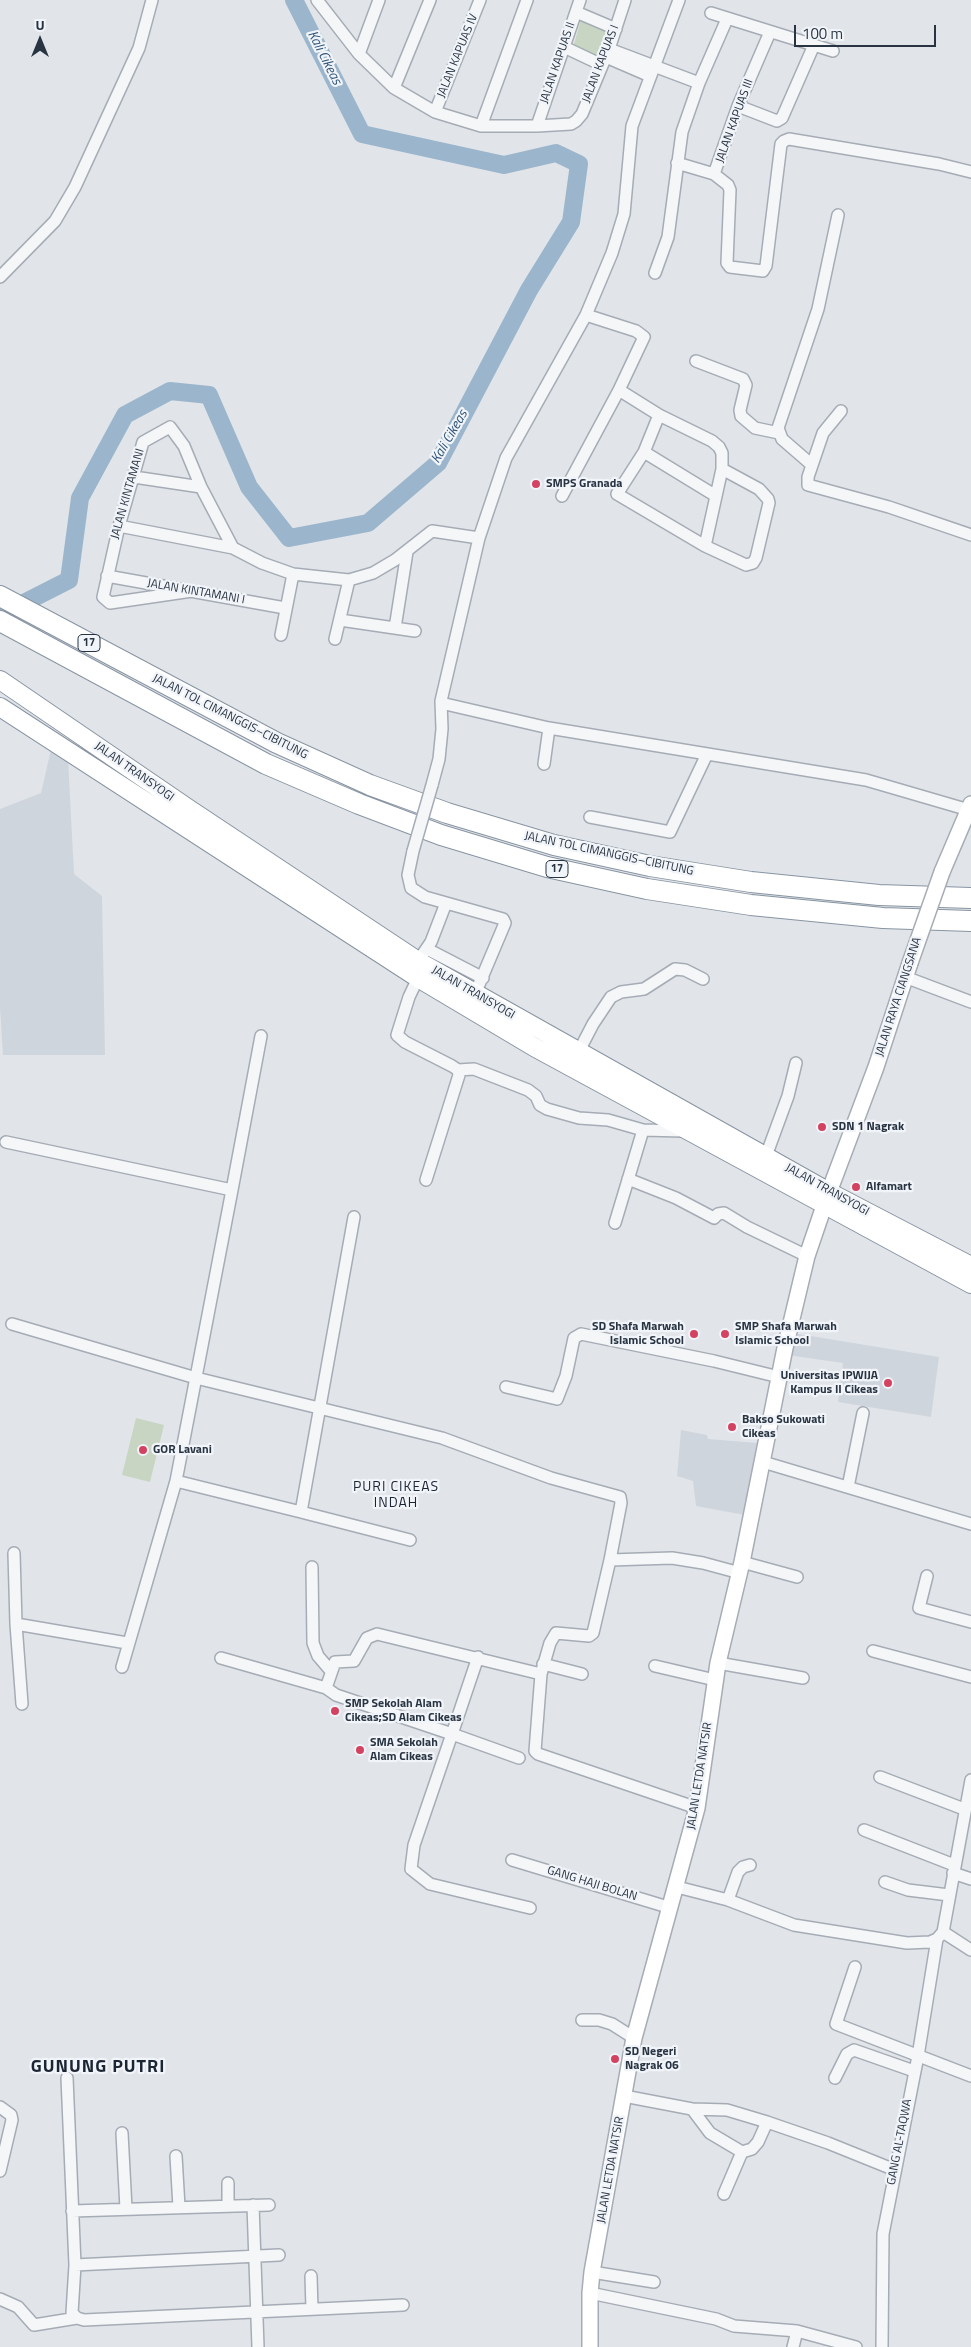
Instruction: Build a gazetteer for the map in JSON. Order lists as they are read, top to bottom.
{
  "streets": {
    "highway": ["17", "JALAN TOL CIMANGGIS–CIBITUNG", "JALAN TRANSYOGI"],
    "main road": ["JALAN RAYA CIANGSANA", "JALAN LETDA NATSIR"],
    "street": [
      "JALAN KAPUAS IV",
      "JALAN KAPUAS II",
      "JALAN KAPUAS I",
      "JALAN KAPUAS III",
      "JALAN KINTAMANI",
      "JALAN KINTAMANI I",
      "GANG HAJI BOLAN",
      "GANG AL-TAQWA"
    ]
  },
  "crossings": [
    ["JALAN KAPUAS II", "JALAN KAPUAS I"],
    ["JALAN KINTAMANI", "JALAN KINTAMANI I"],
    ["JALAN TRANSYOGI", "JALAN RAYA CIANGSANA"],
    ["JALAN TRANSYOGI", "JALAN LETDA NATSIR"],
    ["JALAN RAYA CIANGSANA", "JALAN LETDA NATSIR"],
    ["JALAN LETDA NATSIR", "GANG HAJI BOLAN"]
  ],
  "districts": ["PURI CIKEAS INDAH", "GUNUNG PUTRI"],
  "water": ["Kali Cikeas"],
  "places": [
    "SMPS Granada",
    "SDN 1 Nagrak",
    "Alfamart",
    "SD Shafa Marwah Islamic School",
    "SMP Shafa Marwah Islamic School",
    "Universitas IPWIJA Kampus II Cikeas",
    "Bakso Sukowati Cikeas",
    "GOR Lavani",
    "SMP Sekolah Alam Cikeas;SD Alam Cikeas",
    "SMA Sekolah Alam Cikeas",
    "SD Negeri Nagrak 06"
  ],
  "scale_bar": "100 m",
  "north": "top"
}
